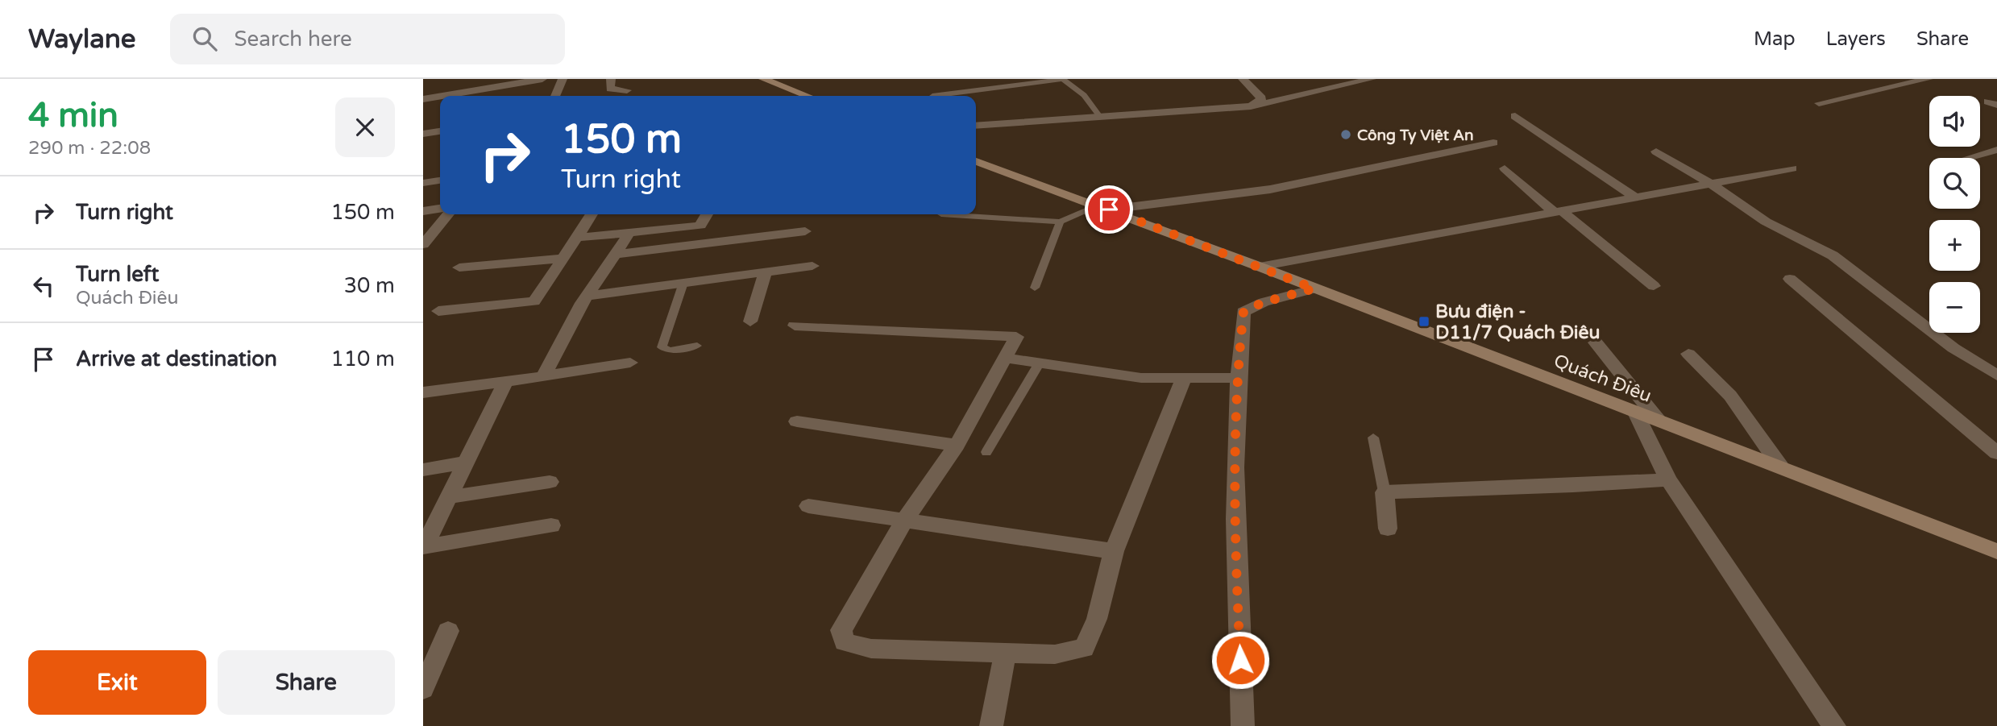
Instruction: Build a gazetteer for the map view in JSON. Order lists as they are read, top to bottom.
{
  "streets": {
    "main road": ["Quách Điêu"]
  },
  "places": {
    "other": ["Công Ty Việt An"],
    "transit": ["Bưu điện - D11/7 Quách Điêu"]
  },
  "page": {
    "header": "Waylane",
    "search": "Search here",
    "nav": ["Map", "Layers", "Share"],
    "heading": ["4 min", "290 m · 22:08"],
    "map_buttons": ["+", "−"],
    "turn": ["150 m", "Turn right"],
    "list": [
      {
        "name": "Turn right",
        "value": "150 m"
      },
      {
        "name": "Turn left",
        "note": "Quách Điêu",
        "value": "30 m"
      },
      {
        "name": "Arrive at destination",
        "value": "110 m"
      }
    ],
    "buttons": ["Exit", "Share"]
  }
}
